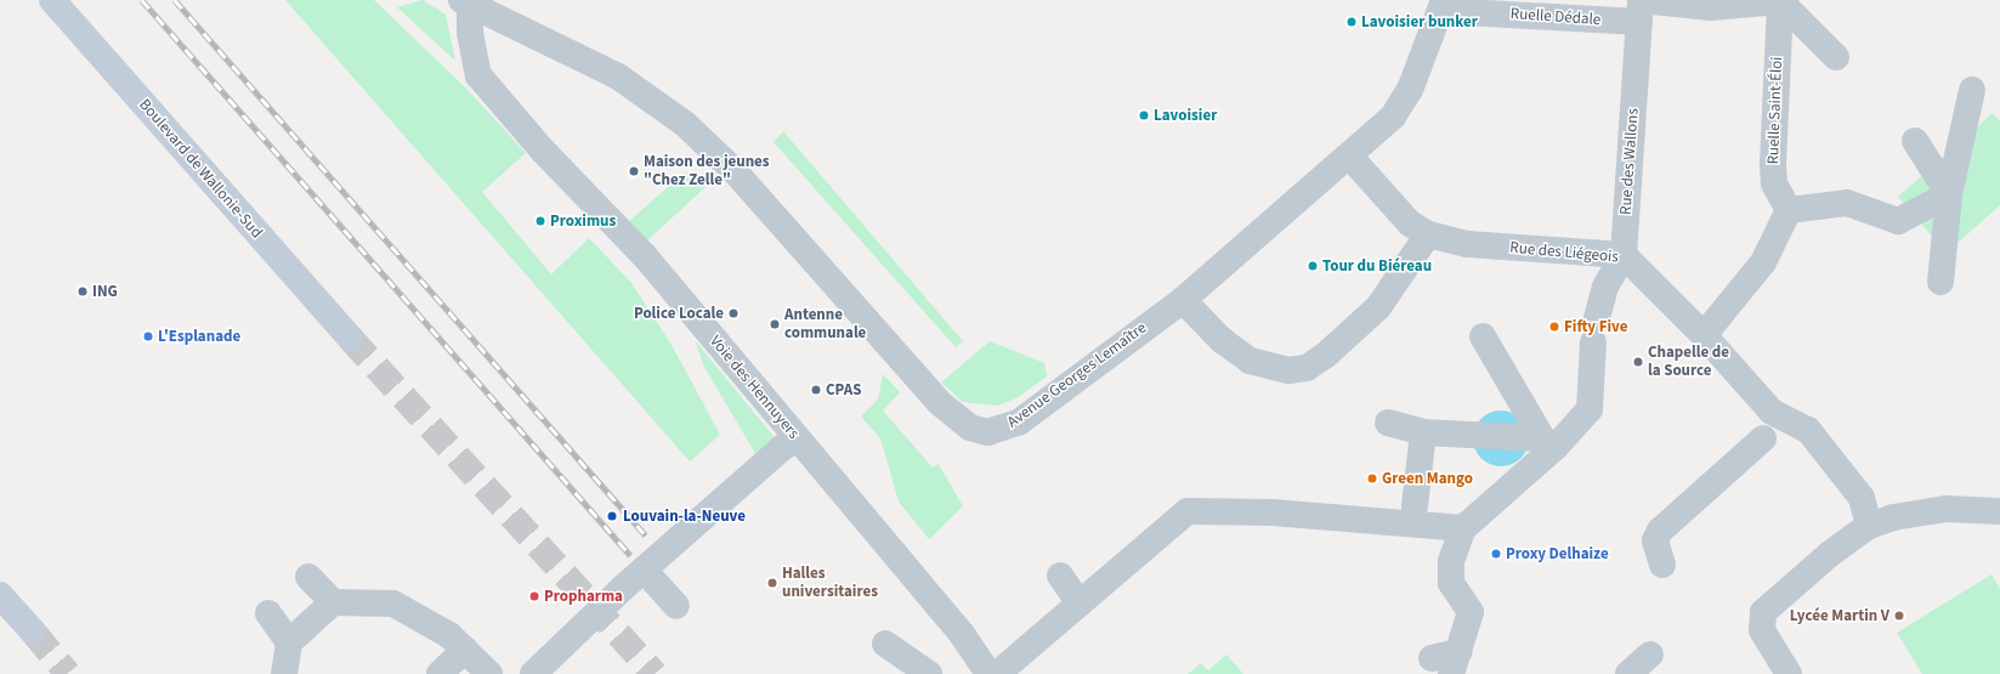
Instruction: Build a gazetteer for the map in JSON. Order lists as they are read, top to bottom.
{
  "streets": {
    "main road": ["Boulevard de Wallonie-Sud"],
    "street": [
      "Ruelle Dédale",
      "Ruelle Saint-Éloi",
      "Rue des Wallons",
      "Rue des Liégeois",
      "Avenue Georges Lemaître",
      "Voie des Hennuyers"
    ]
  },
  "crossings": [
    ["Ruelle Dédale", "Rue des Wallons"],
    ["Ruelle Dédale", "Avenue Georges Lemaître"],
    ["Rue des Wallons", "Rue des Liégeois"],
    ["Rue des Liégeois", "Avenue Georges Lemaître"],
    ["Avenue Georges Lemaître", "Voie des Hennuyers"]
  ],
  "places": [
    "Lavoisier bunker",
    "Lavoisier",
    "Maison des jeunes \"Chez Zelle\"",
    "Proximus",
    "Tour du Biéreau",
    "ING",
    "Police Locale",
    "Antenne communale",
    "Fifty Five",
    "L'Esplanade",
    "Chapelle de la Source",
    "CPAS",
    "Green Mango",
    "Louvain-la-Neuve",
    "Proxy Delhaize",
    "Halles universitaires",
    "Propharma",
    "Lycée Martin V"
  ]
}
